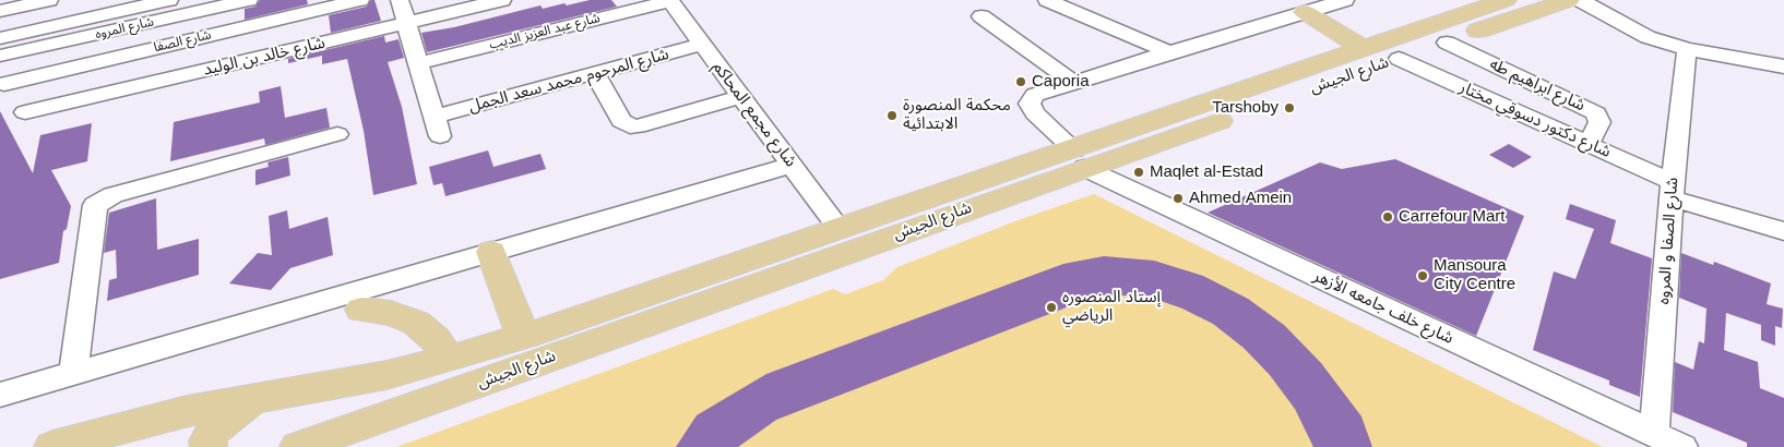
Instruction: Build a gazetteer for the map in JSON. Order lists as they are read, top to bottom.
{
  "streets": {
    "main road": ["شارع الجيش"],
    "street": [
      "شارع المروه",
      "شارع عبد العزيز الديب",
      "شارع الصفا",
      "شارع خالد بن الوليد",
      "شارع المرحوم محمد سعد الجمل",
      "شارع ابراهيم طه",
      "شارع مجمع المحاكم",
      "شارع دكتور دسوقي مختار",
      "شارع الصفا و المروه",
      "شارع خلف جامعه الأزهر"
    ]
  },
  "crossings": [
    ["شارع عبد العزيز الديب", "شارع مجمع المحاكم"],
    ["شارع الصفا", "شارع خالد بن الوليد"],
    ["شارع الجيش", "شارع ابراهيم طه"],
    ["شارع الجيش", "شارع مجمع المحاكم"],
    ["شارع الجيش", "شارع دكتور دسوقي مختار"],
    ["شارع الجيش", "شارع خلف جامعه الأزهر"],
    ["شارع المرحوم محمد سعد الجمل", "شارع مجمع المحاكم"],
    ["شارع ابراهيم طه", "شارع دكتور دسوقي مختار"],
    ["شارع دكتور دسوقي مختار", "شارع الصفا و المروه"],
    ["شارع الصفا و المروه", "شارع خلف جامعه الأزهر"]
  ],
  "places": [
    "Caporia",
    "Tarshoby",
    "محكمة المنصورة الابتدائية",
    "Maqlet al-Estad",
    "Ahmed Amein",
    "Carrefour Mart",
    "Mansoura City Centre",
    "إستاد المنصوره الرياضي"
  ]
}
